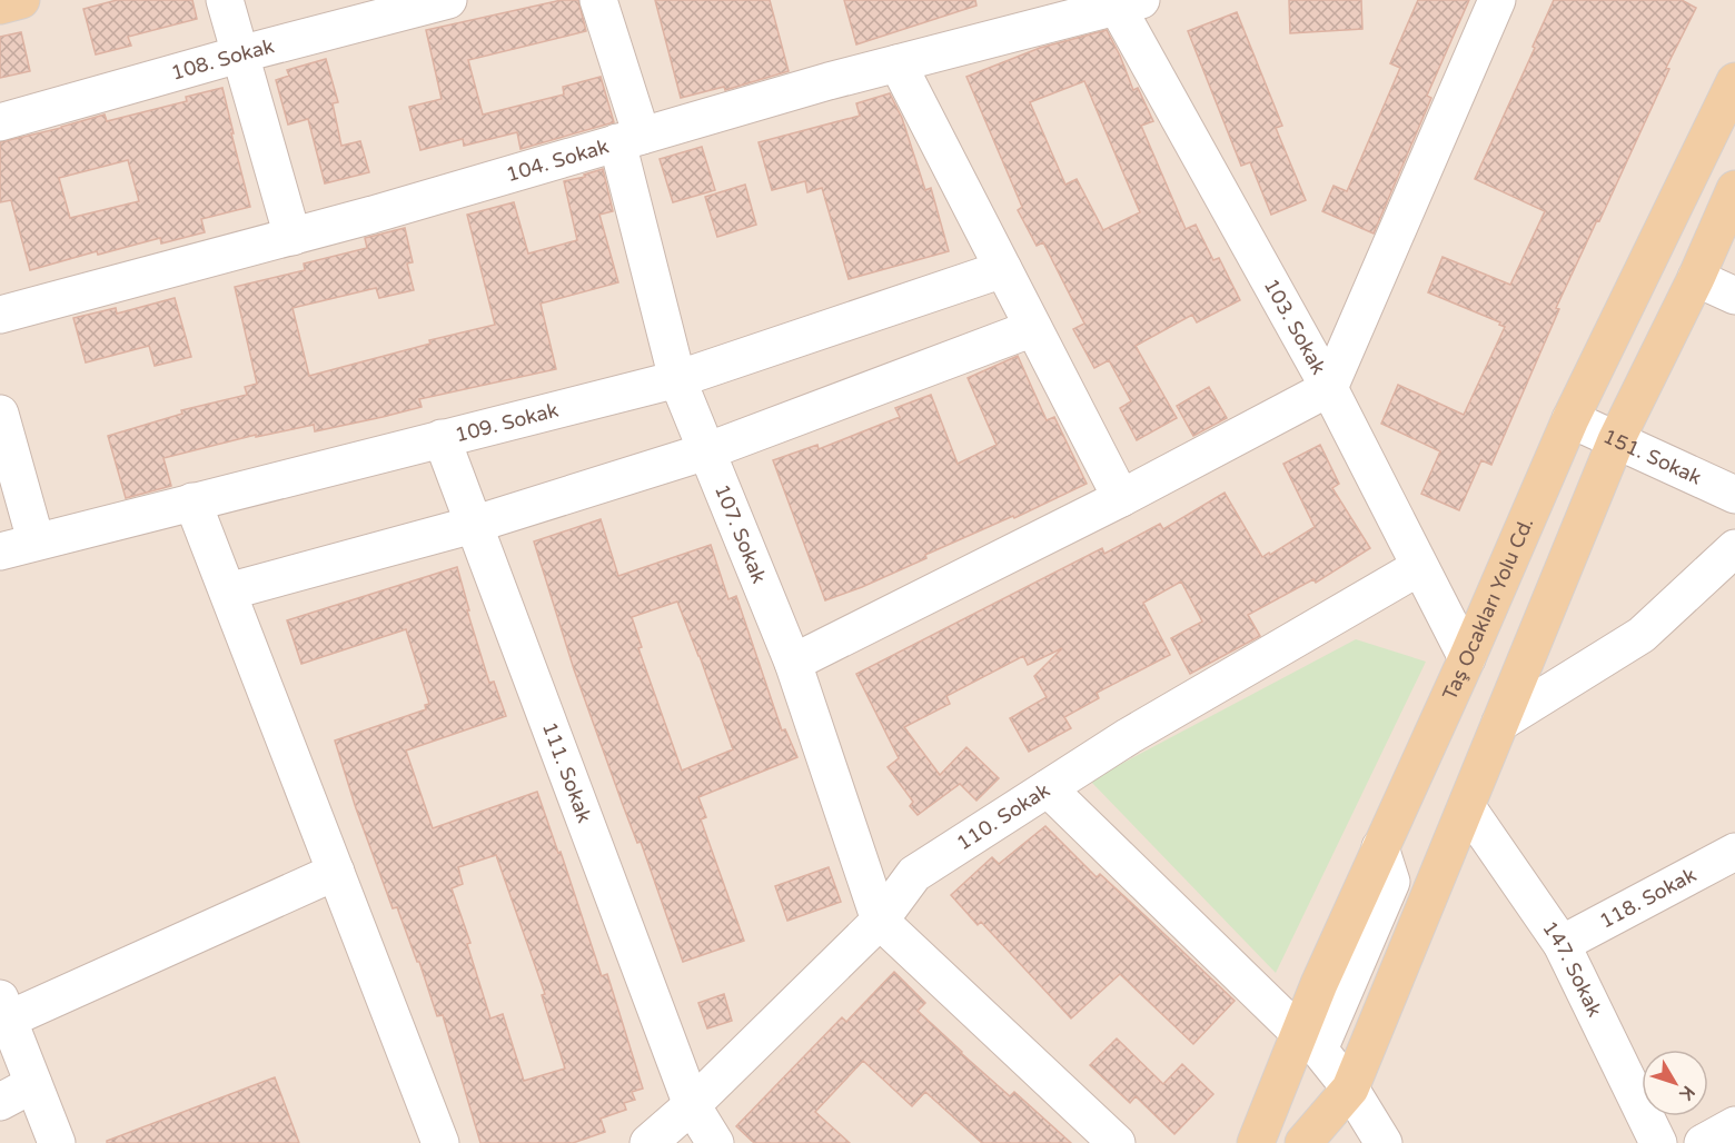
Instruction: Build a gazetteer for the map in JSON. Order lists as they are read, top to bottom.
{
  "streets": {
    "main road": ["Taş Ocakları Yolu Cd."],
    "street": [
      "108. Sokak",
      "104. Sokak",
      "103. Sokak",
      "109. Sokak",
      "151. Sokak",
      "107. Sokak",
      "111. Sokak",
      "110. Sokak",
      "118. Sokak",
      "147. Sokak"
    ]
  },
  "crossings": [
    ["104. Sokak", "103. Sokak"],
    ["104. Sokak", "107. Sokak"],
    ["103. Sokak", "Taş Ocakları Yolu Cd."],
    ["103. Sokak", "110. Sokak"],
    ["109. Sokak", "107. Sokak"],
    ["109. Sokak", "111. Sokak"],
    ["151. Sokak", "Taş Ocakları Yolu Cd."],
    ["107. Sokak", "110. Sokak"],
    ["111. Sokak", "110. Sokak"],
    ["118. Sokak", "147. Sokak"]
  ],
  "north": "bottom right"
}
